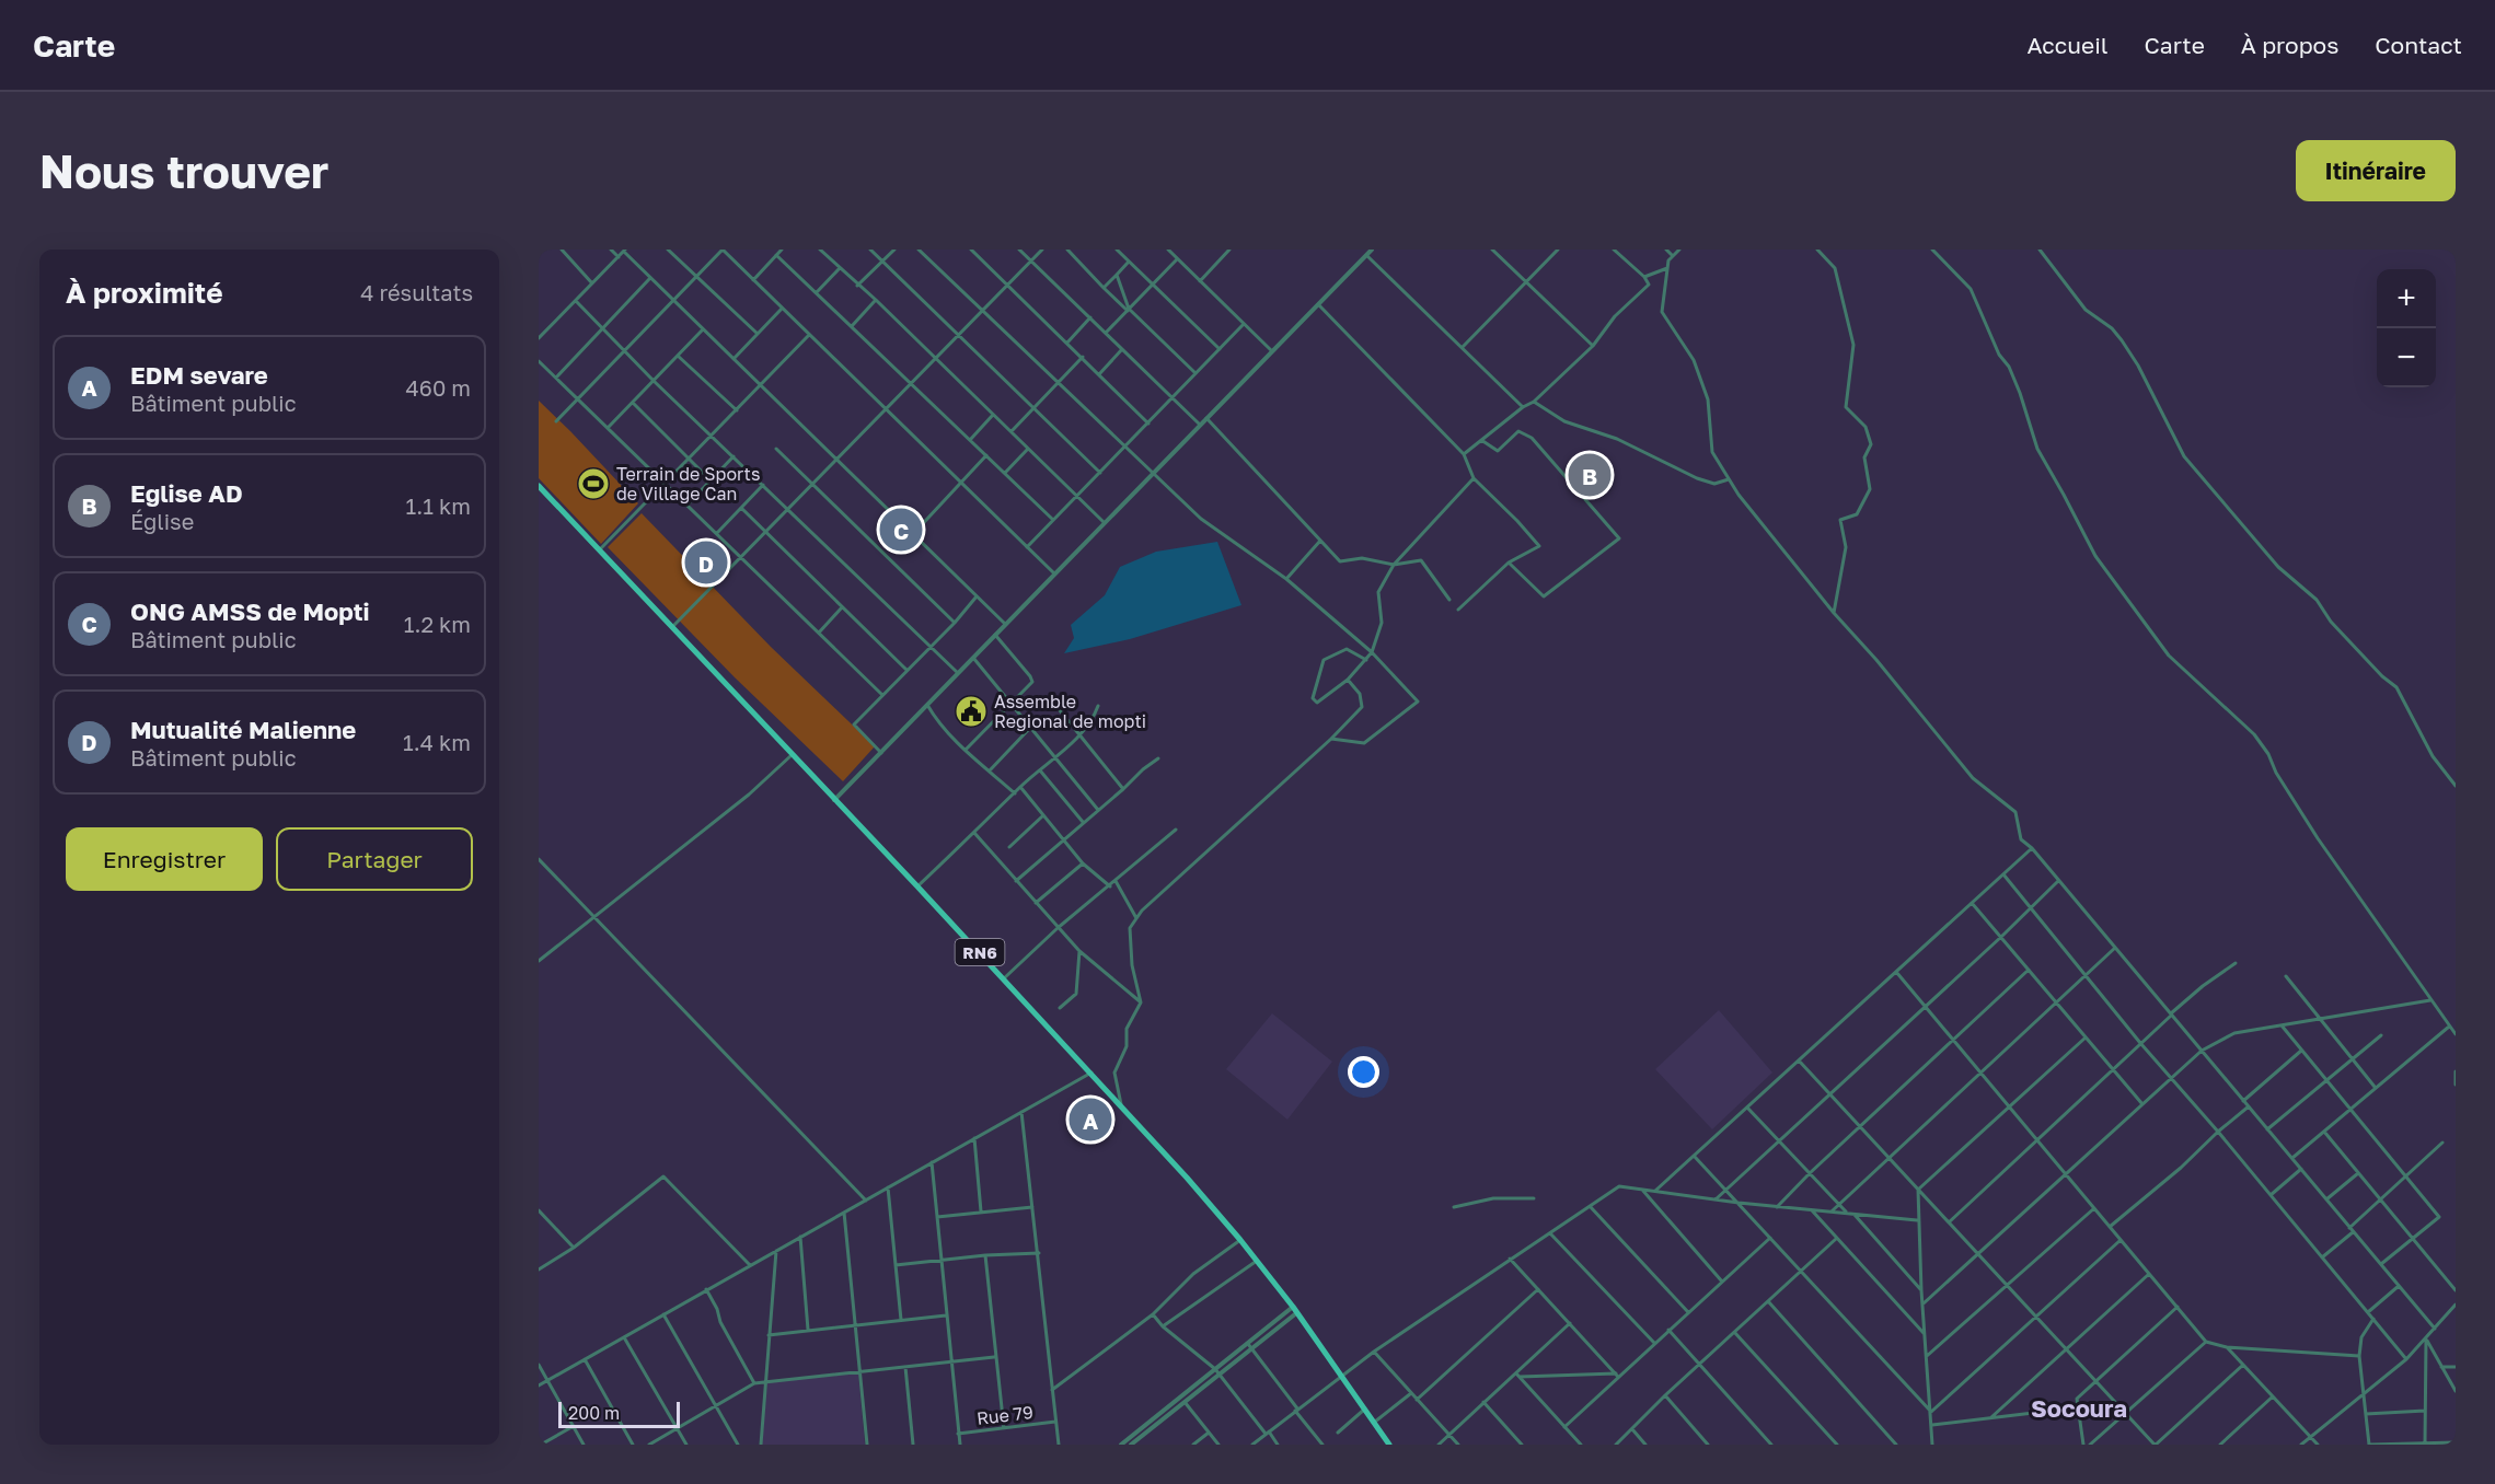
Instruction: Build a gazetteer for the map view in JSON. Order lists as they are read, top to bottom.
{
  "streets": {
    "main road": ["RN6"],
    "street": ["Rue 79"]
  },
  "districts": ["Socoura"],
  "places": {
    "sports": ["Terrain de Sports de Village Can"],
    "public building": ["Assemble Regional de mopti"]
  },
  "scale_bar": "200 m",
  "page": {
    "header": "Carte",
    "nav": [
      "Accueil",
      "Carte",
      "À propos",
      "Contact"
    ],
    "buttons": [
      "Itinéraire",
      ["Enregistrer", "Partager"]
    ],
    "title": "Nous trouver",
    "heading": ["À proximité", "4 résultats"],
    "map_buttons": ["+", "−"],
    "list": [
      {
        "mark": "A",
        "name": "EDM sevare",
        "note": "Bâtiment public",
        "value": "460 m"
      },
      {
        "mark": "B",
        "name": "Eglise AD",
        "note": "Église",
        "value": "1.1 km"
      },
      {
        "mark": "C",
        "name": "ONG AMSS de Mopti",
        "note": "Bâtiment public",
        "value": "1.2 km"
      },
      {
        "mark": "D",
        "name": "Mutualité Malienne",
        "note": "Bâtiment public",
        "value": "1.4 km"
      }
    ],
    "pins": [
      "B",
      "C",
      "D",
      "A"
    ],
    "scale": "200 m"
  }
}
